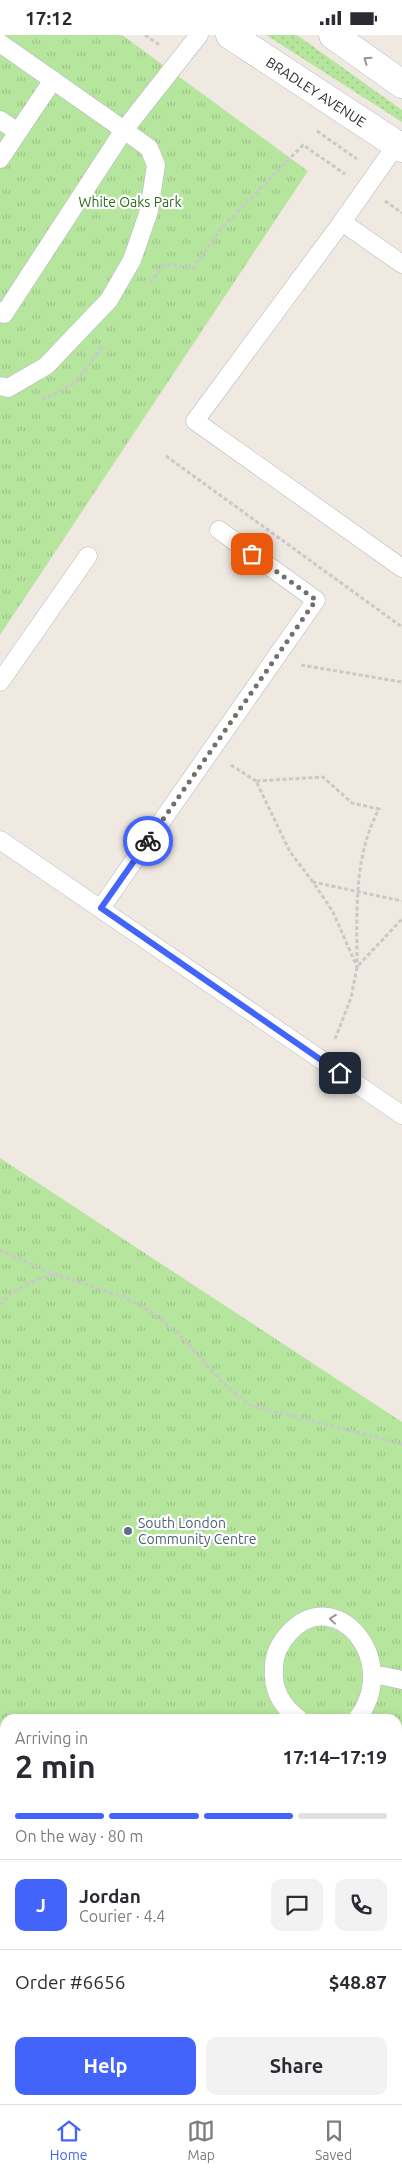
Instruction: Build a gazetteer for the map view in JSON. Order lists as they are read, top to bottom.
{
  "streets": {
    "main road": ["BRADLEY AVENUE"]
  },
  "parks": ["White Oaks Park"],
  "places": ["South London Community Centre"],
  "page": {
    "status": "17:12",
    "heading": ["2 min", "Arriving in", "17:14–17:19"],
    "panel": [
      "Jordan",
      "Courier · 4.4",
      "Order #6656",
      "$48.87"
    ],
    "bar": "On the way · 80 m",
    "round": "J",
    "buttons": ["Help", "Share"],
    "tabs": ["Home", "Map", "Saved"]
  }
}
